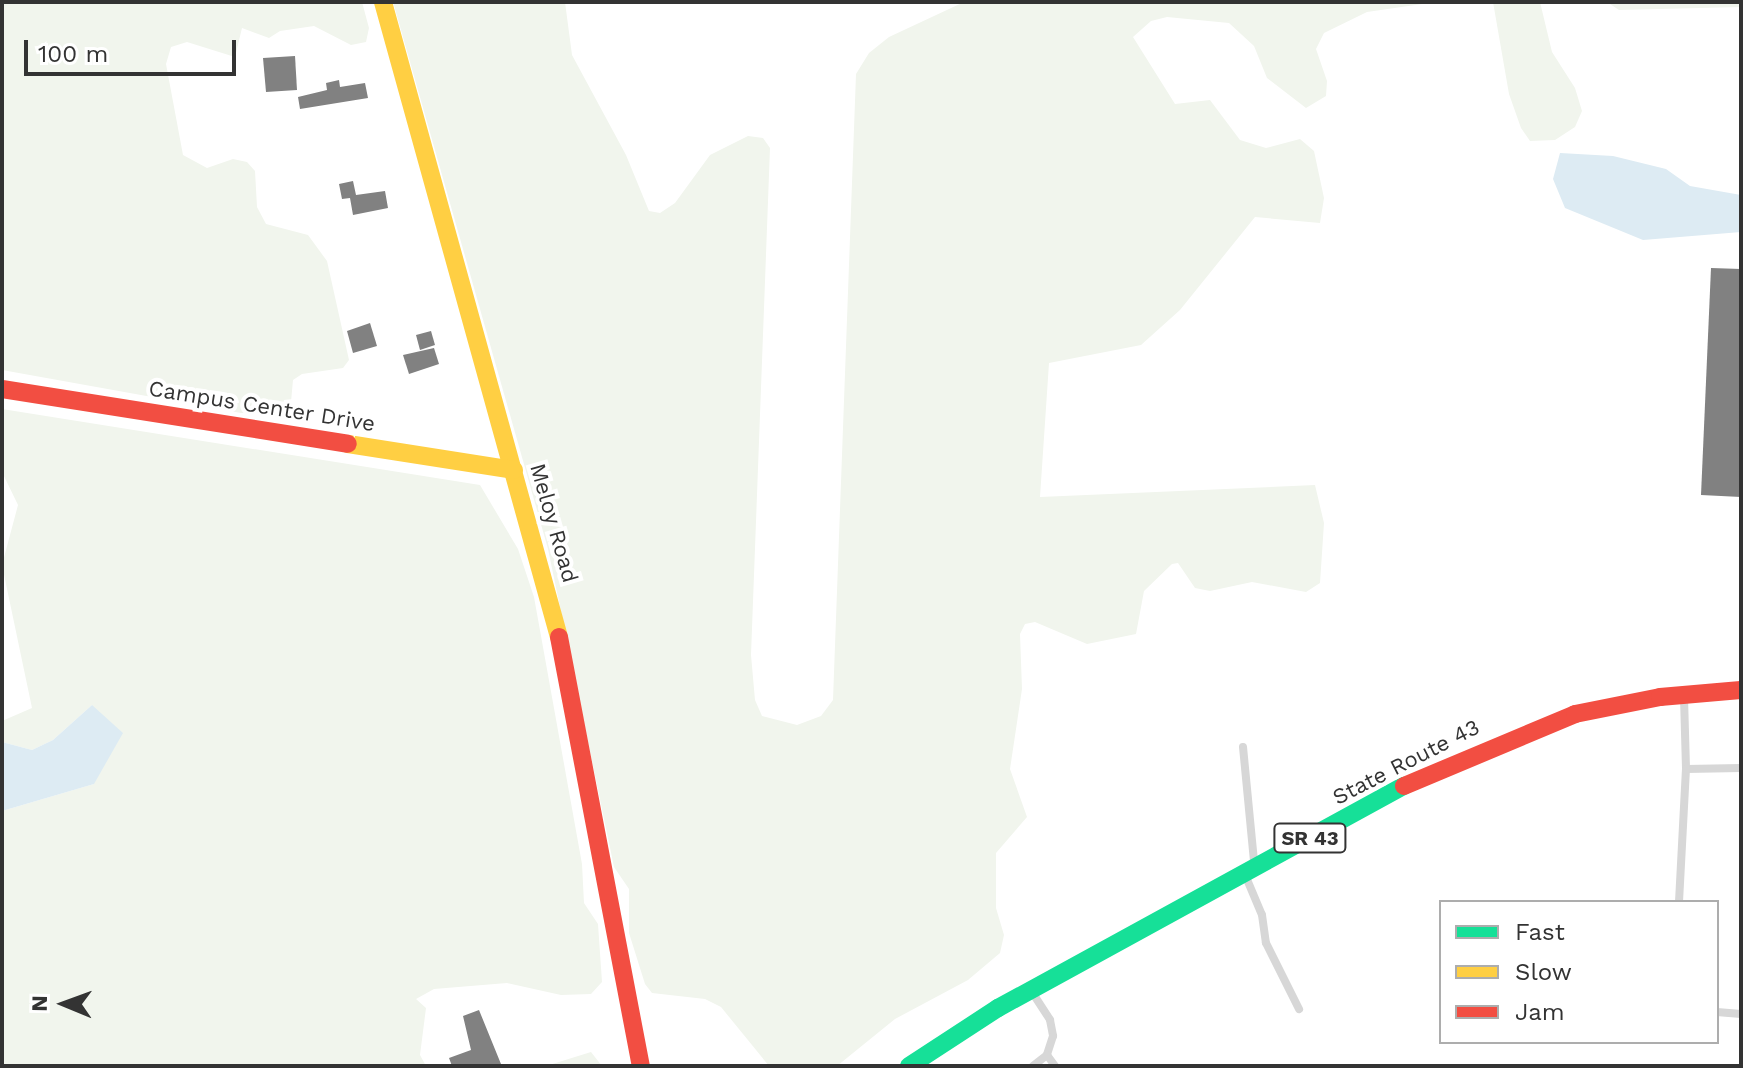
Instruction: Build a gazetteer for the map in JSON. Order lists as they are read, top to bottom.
{
  "streets": {
    "street": [
      "Campus Center Drive",
      "Meloy Road",
      "State Route 43",
      "SR 43"
    ]
  },
  "crossings": [
    ["Campus Center Drive", "Meloy Road"]
  ],
  "legend": ["Fast", "Slow", "Jam"],
  "scale_bar": "100 m",
  "north": "left"
}
